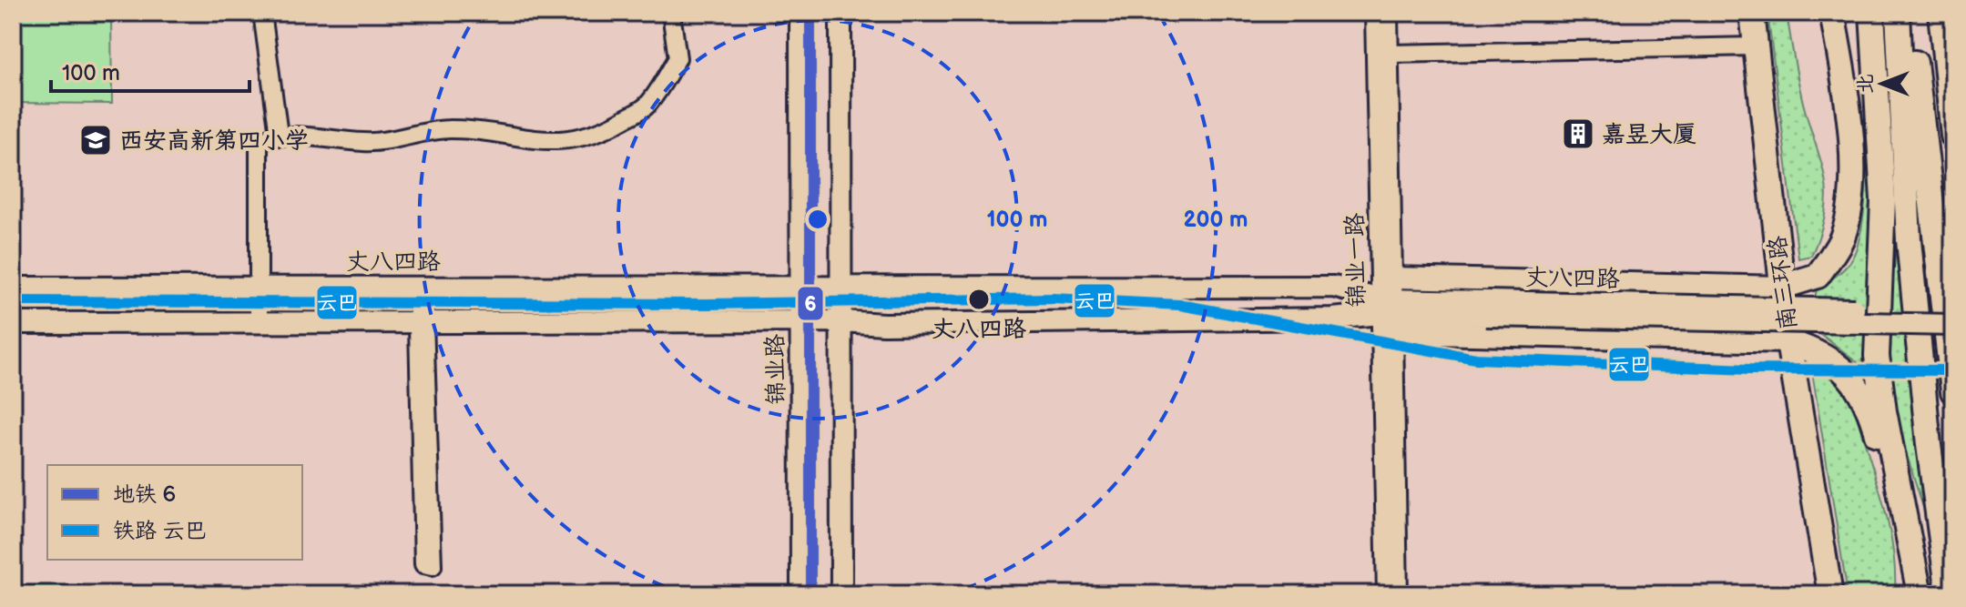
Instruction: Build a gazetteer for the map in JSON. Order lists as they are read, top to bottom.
{
  "streets": {
    "highway": ["南三环路"],
    "main road": ["丈八四路", "锦业路"],
    "street": ["锦业一路"]
  },
  "crossings": [
    ["锦业一路", "丈八四路"],
    ["丈八四路", "锦业路"]
  ],
  "places": {
    "building": ["嘉昱大厦"],
    "school or university": ["西安高新第四小学"],
    "other": ["丈八四路"]
  },
  "lines": ["metro line 6", "rail line 云巴"],
  "legend": ["地铁 6", "铁路 云巴"],
  "scale_bar": "100 m",
  "north": "left",
  "rings": ["100 m", "200 m"]
}
